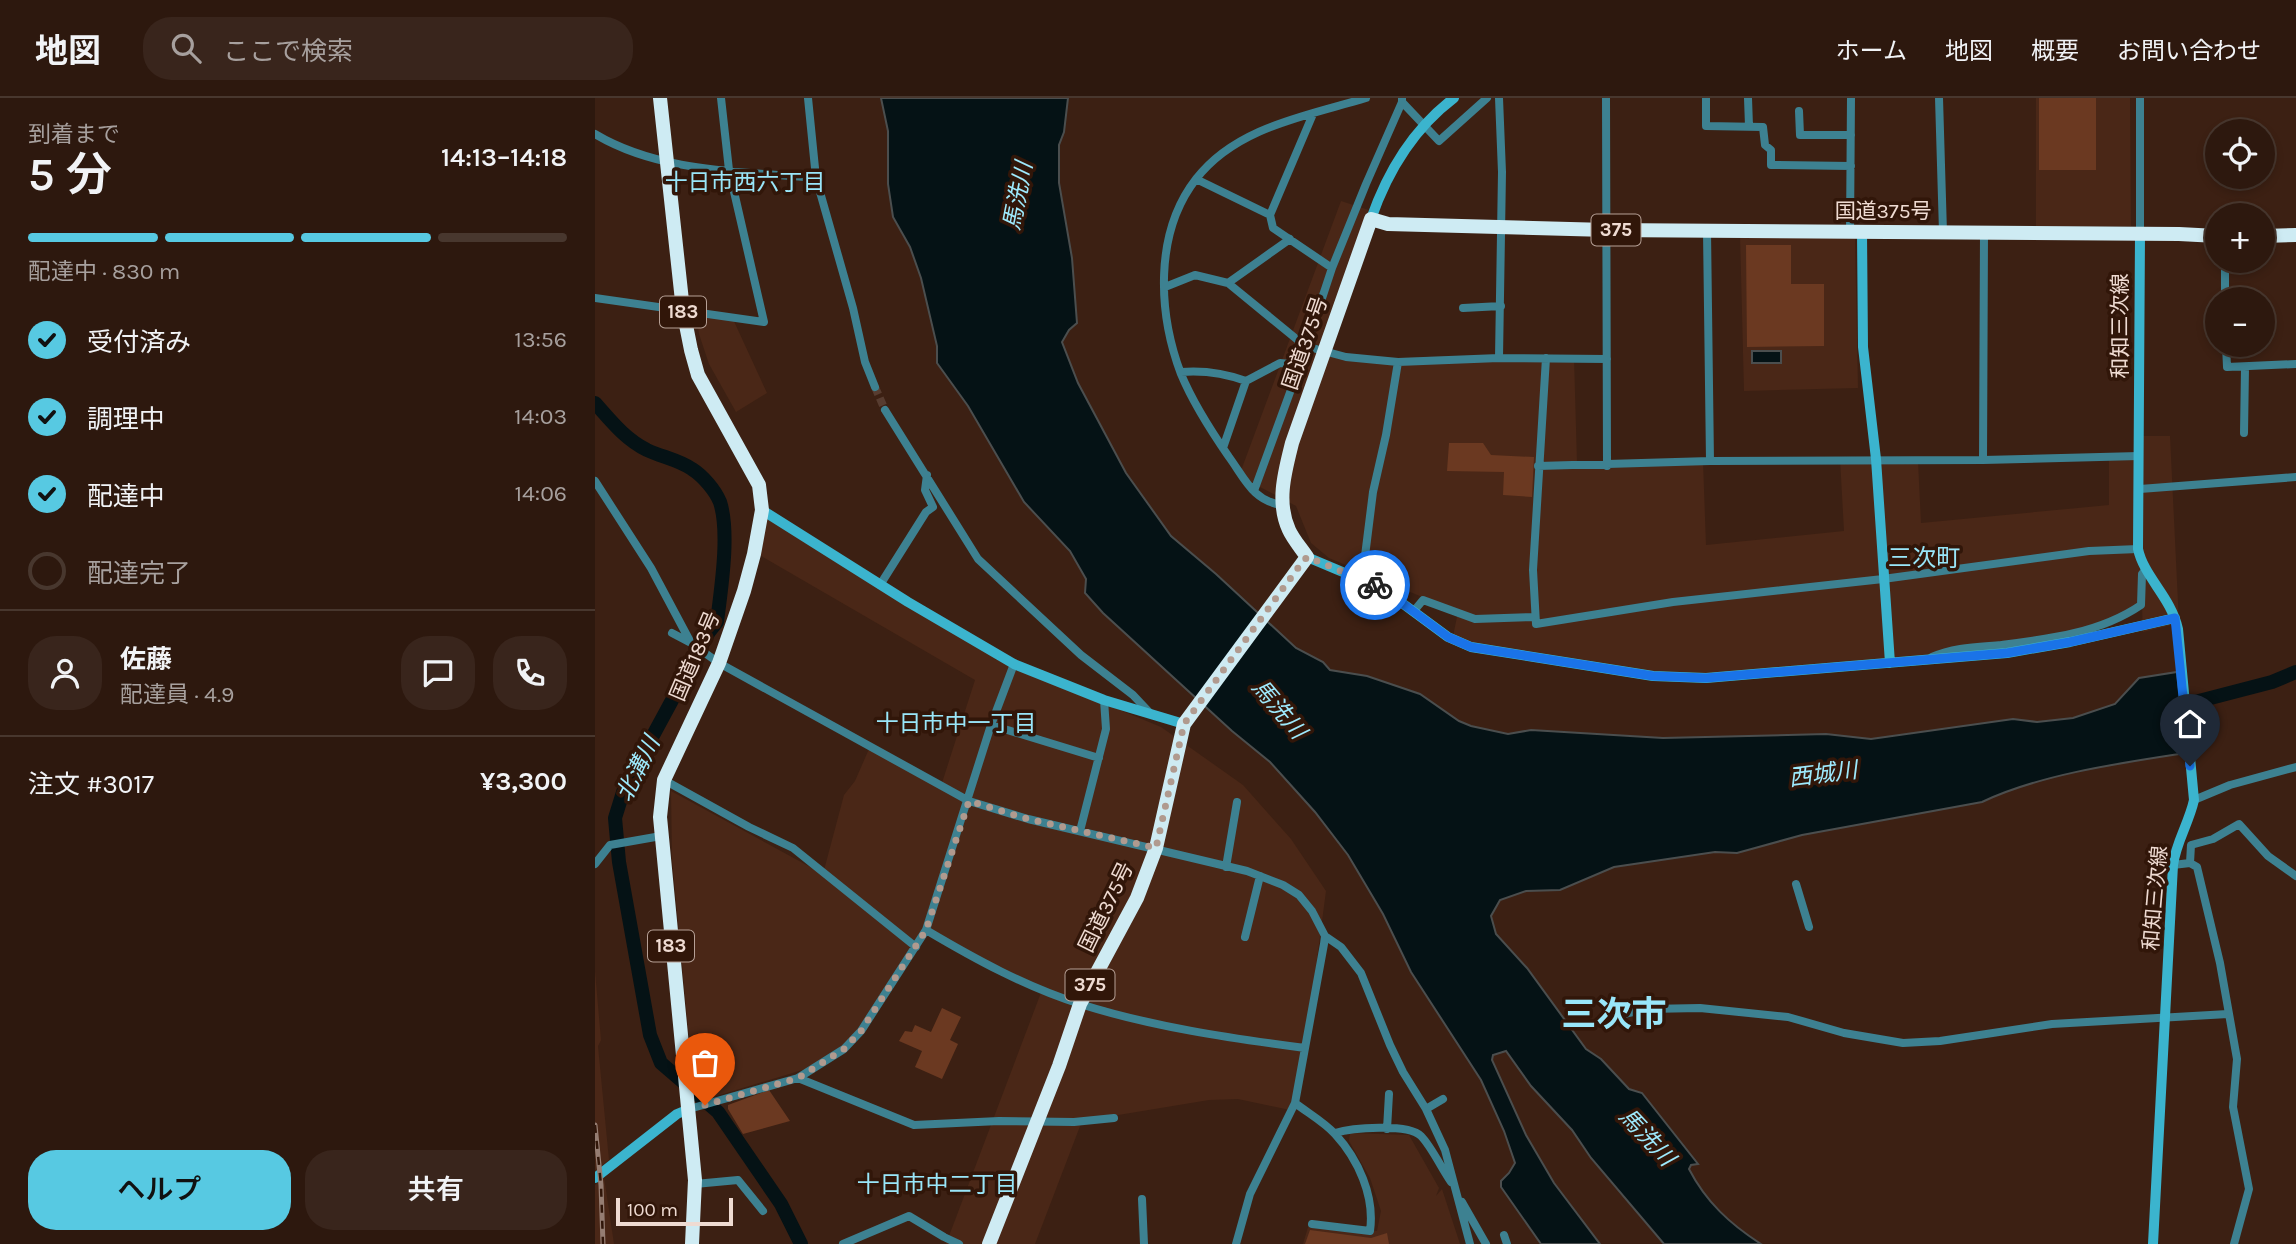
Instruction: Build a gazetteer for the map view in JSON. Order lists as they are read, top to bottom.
{
  "streets": {
    "highway": [
      "国道375号",
      "375",
      "183",
      "国道183号"
    ],
    "street": ["和知三次線"]
  },
  "crossings": [
    ["国道375号", "和知三次線"]
  ],
  "districts": [
    "十日市西六丁目",
    "三次町",
    "十日市中一丁目",
    "三次市",
    "十日市中二丁目"
  ],
  "water": ["馬洗川", "北溝川", "西城川"],
  "scale_bar": "100 m",
  "page": {
    "header": "地図",
    "search": "ここで検索",
    "nav": [
      "ホーム",
      "地図",
      "概要",
      "お問い合わせ"
    ],
    "heading": ["5 分", "到着まで", "14:13–14:18"],
    "panel": [
      "佐藤",
      "配達員 · 4.9",
      "注文 #3017",
      "¥3,300"
    ],
    "map_buttons": ["+", "−"],
    "bar": "配達中 · 830 m",
    "list": [
      ["受付済み", "13:56"],
      ["調理中", "14:03"],
      ["配達中", "14:06"],
      "配達完了"
    ],
    "buttons": ["ヘルプ", "共有"],
    "scale": "100 m"
  }
}
